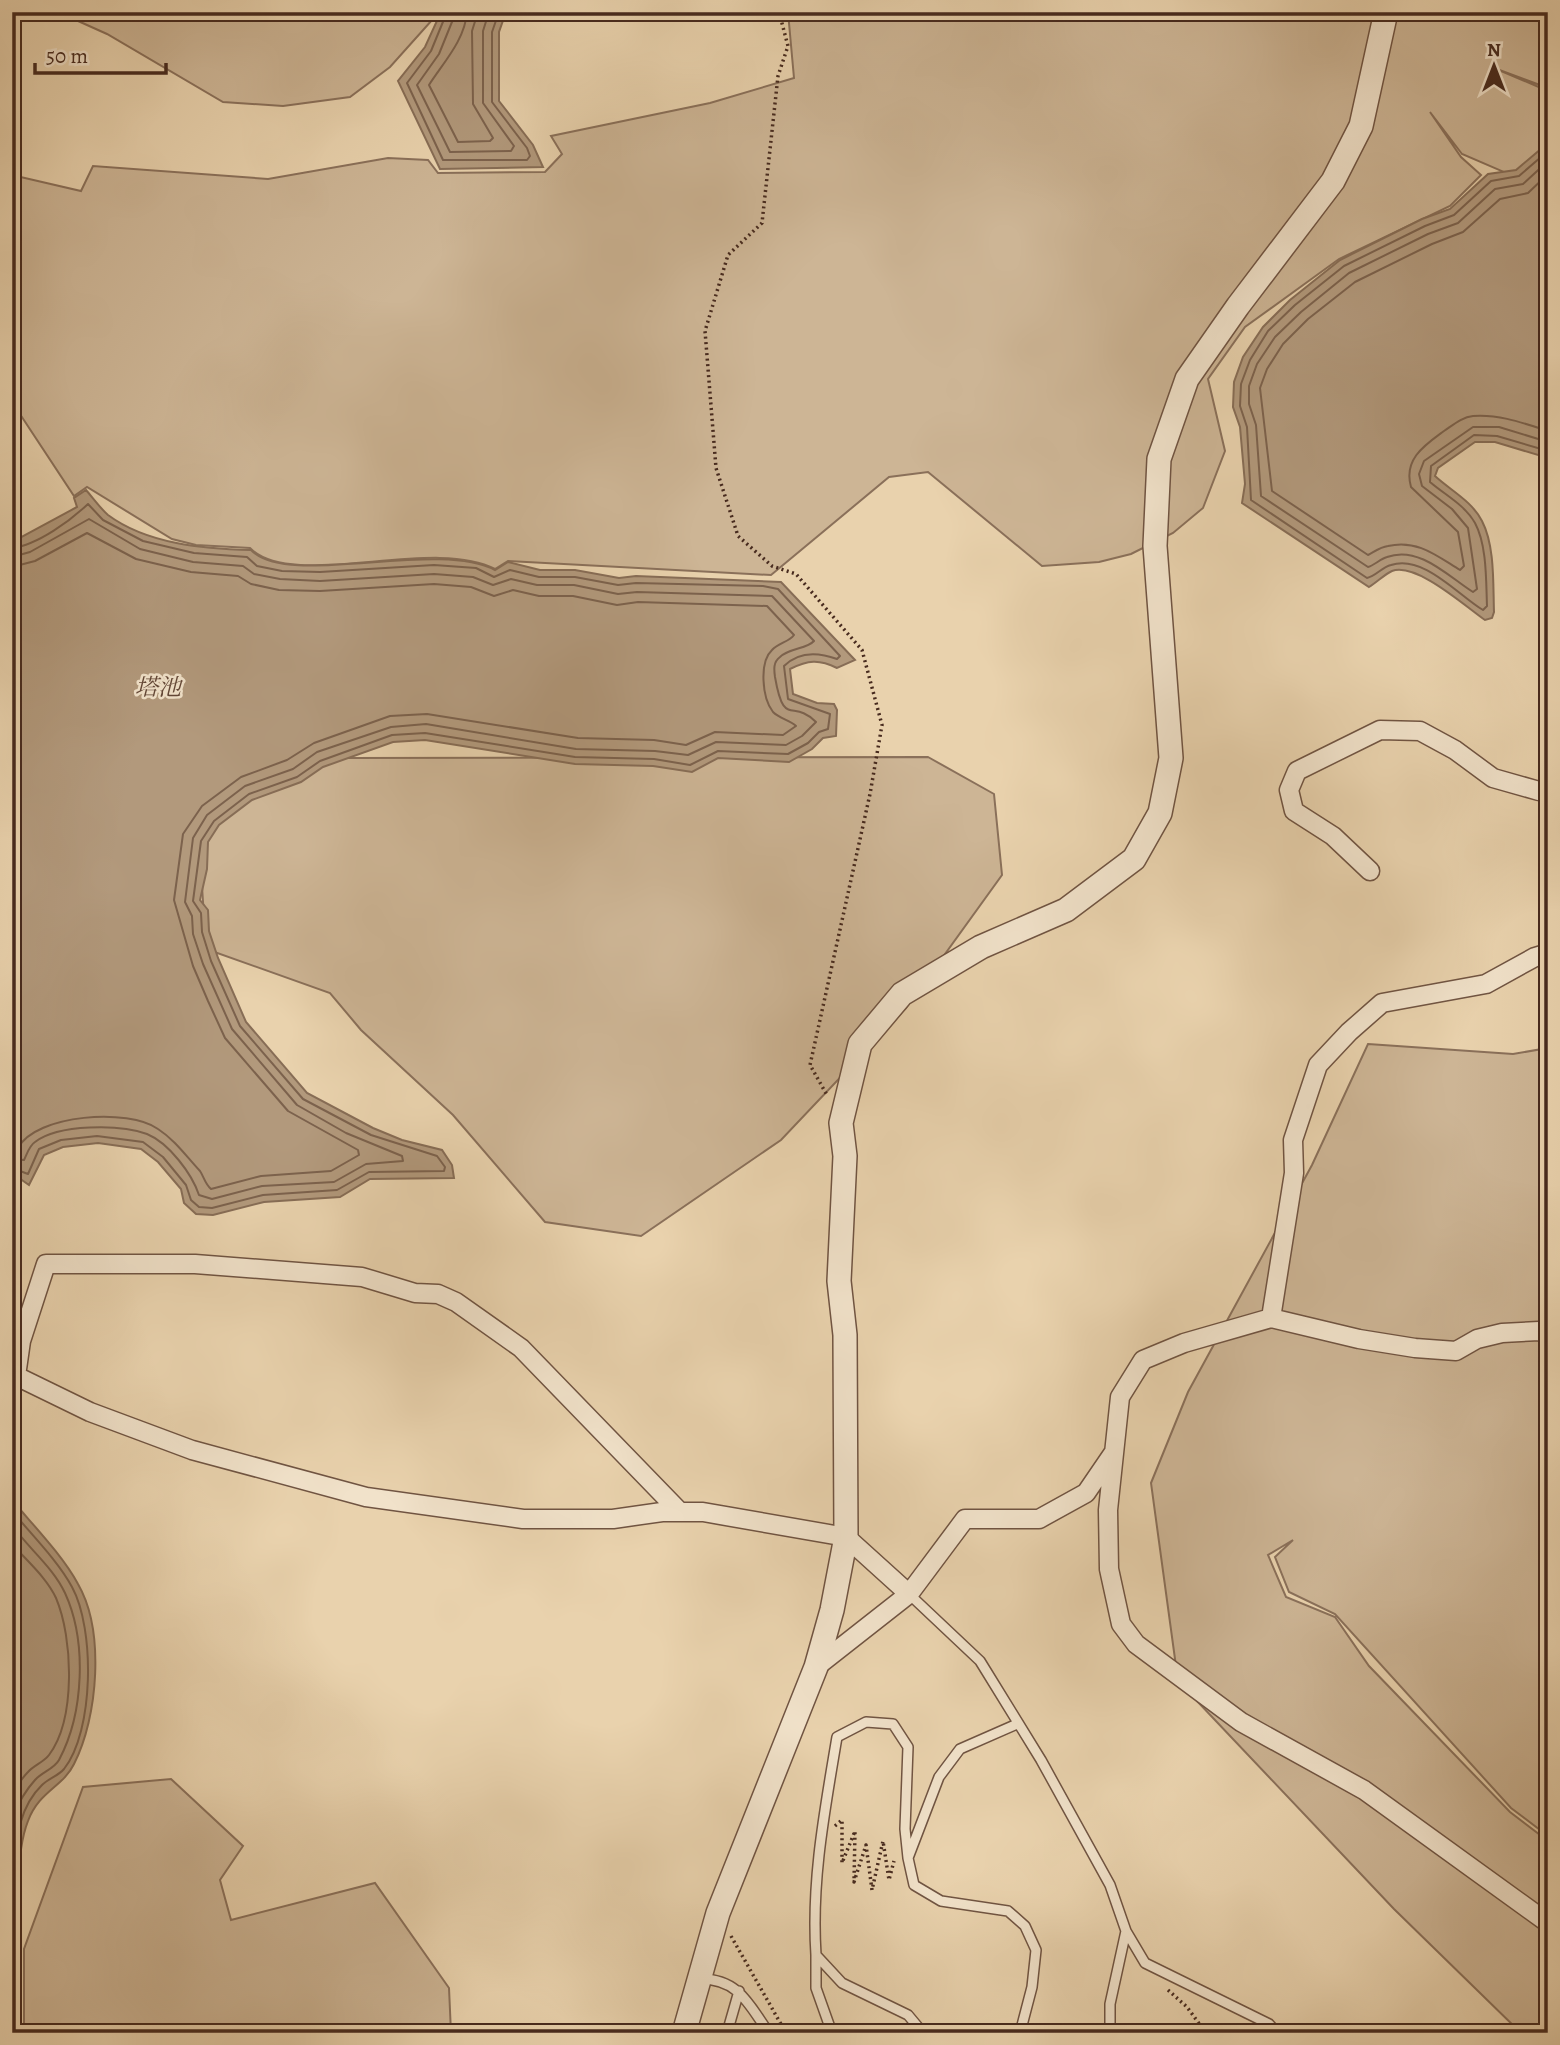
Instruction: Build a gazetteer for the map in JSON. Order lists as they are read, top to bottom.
{
  "water": ["塔池"],
  "scale_bar": "50 m",
  "north": "top"
}
